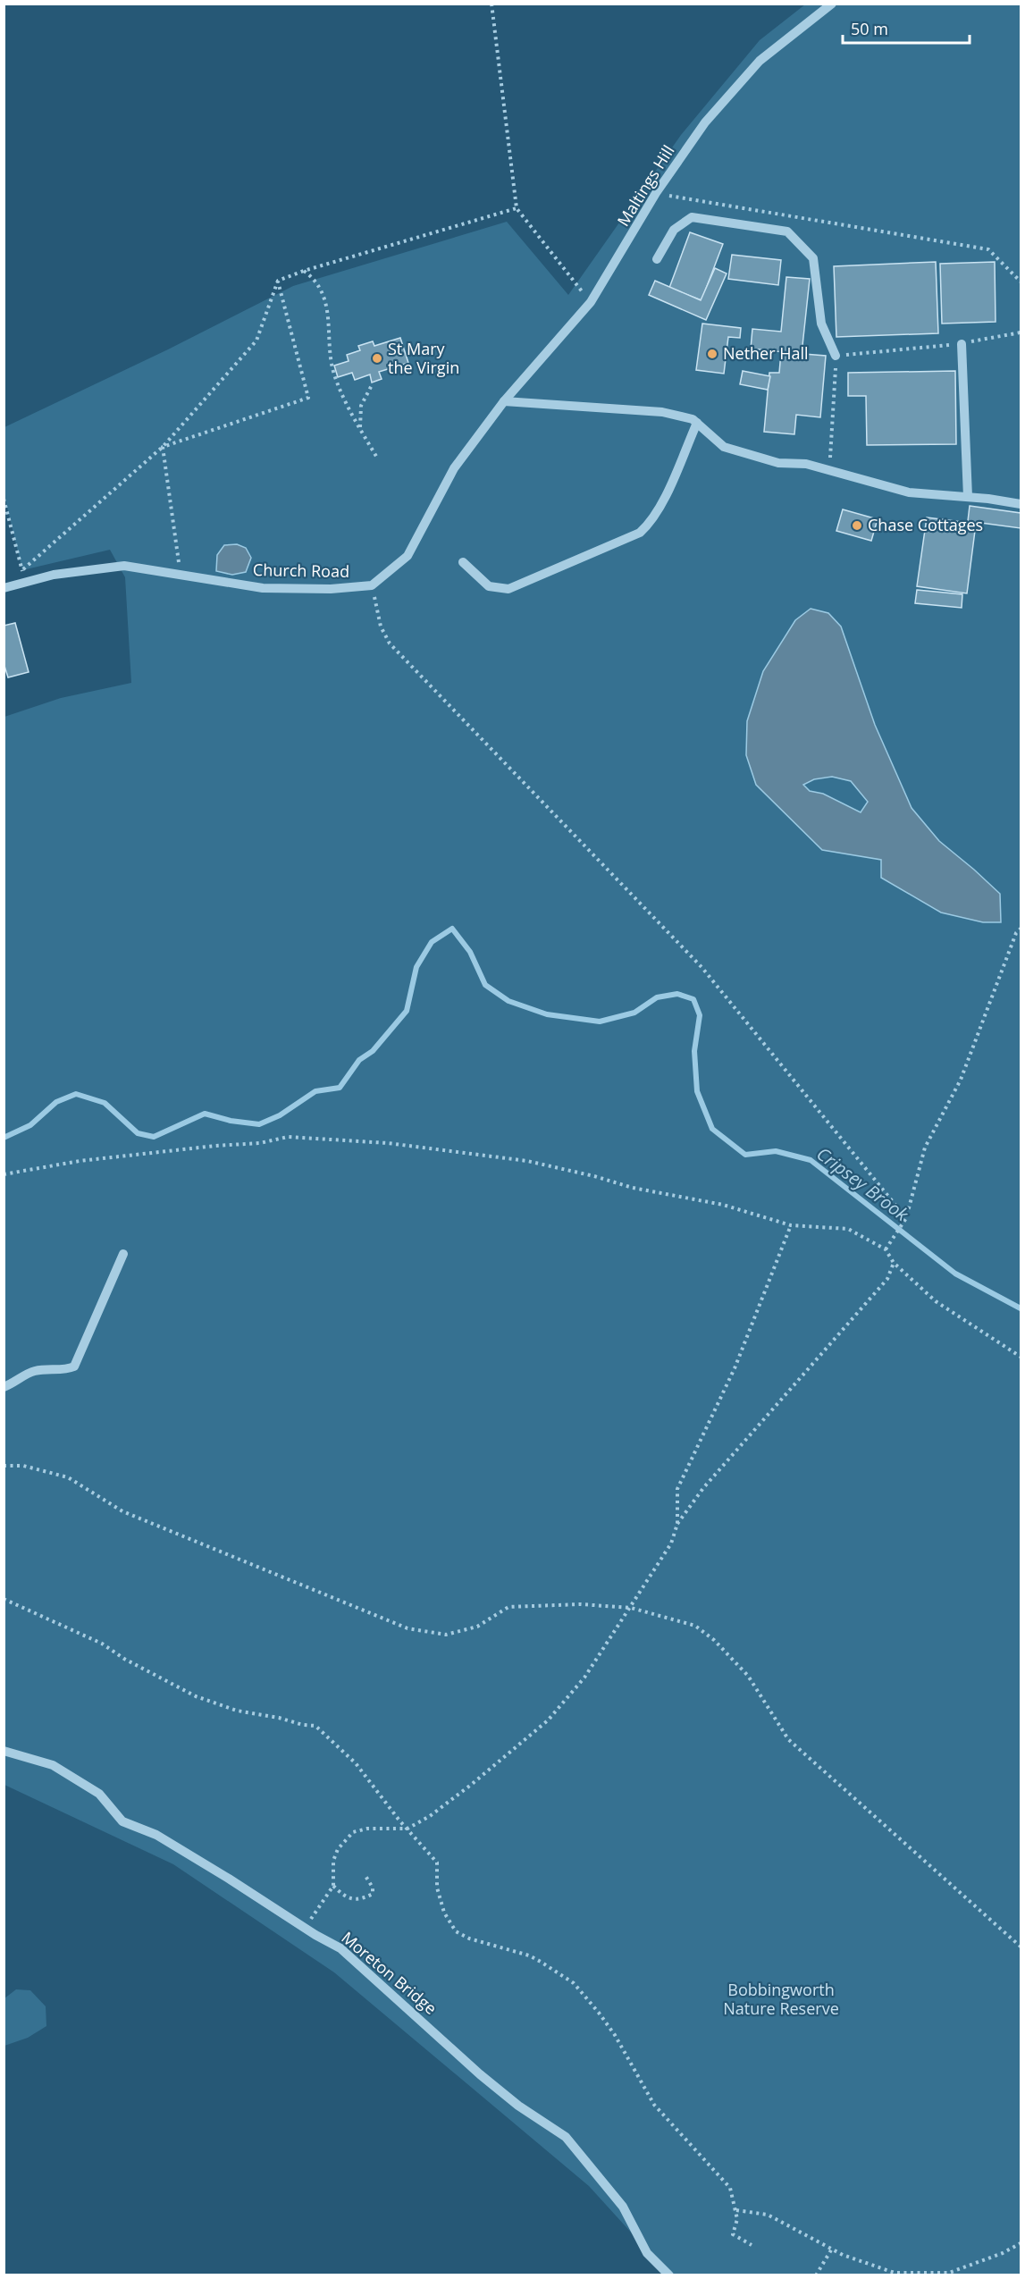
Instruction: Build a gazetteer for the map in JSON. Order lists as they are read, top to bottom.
{
  "streets": {
    "street": ["Maltings Hill", "Church Road", "Moreton Bridge"]
  },
  "crossings": [
    ["Maltings Hill", "Church Road"]
  ],
  "water": ["Cripsey Brook"],
  "parks": ["Bobbingworth Nature Reserve"],
  "places": ["Nether Hall", "St Mary the Virgin", "Chase Cottages"],
  "scale_bar": "50 m"
}
